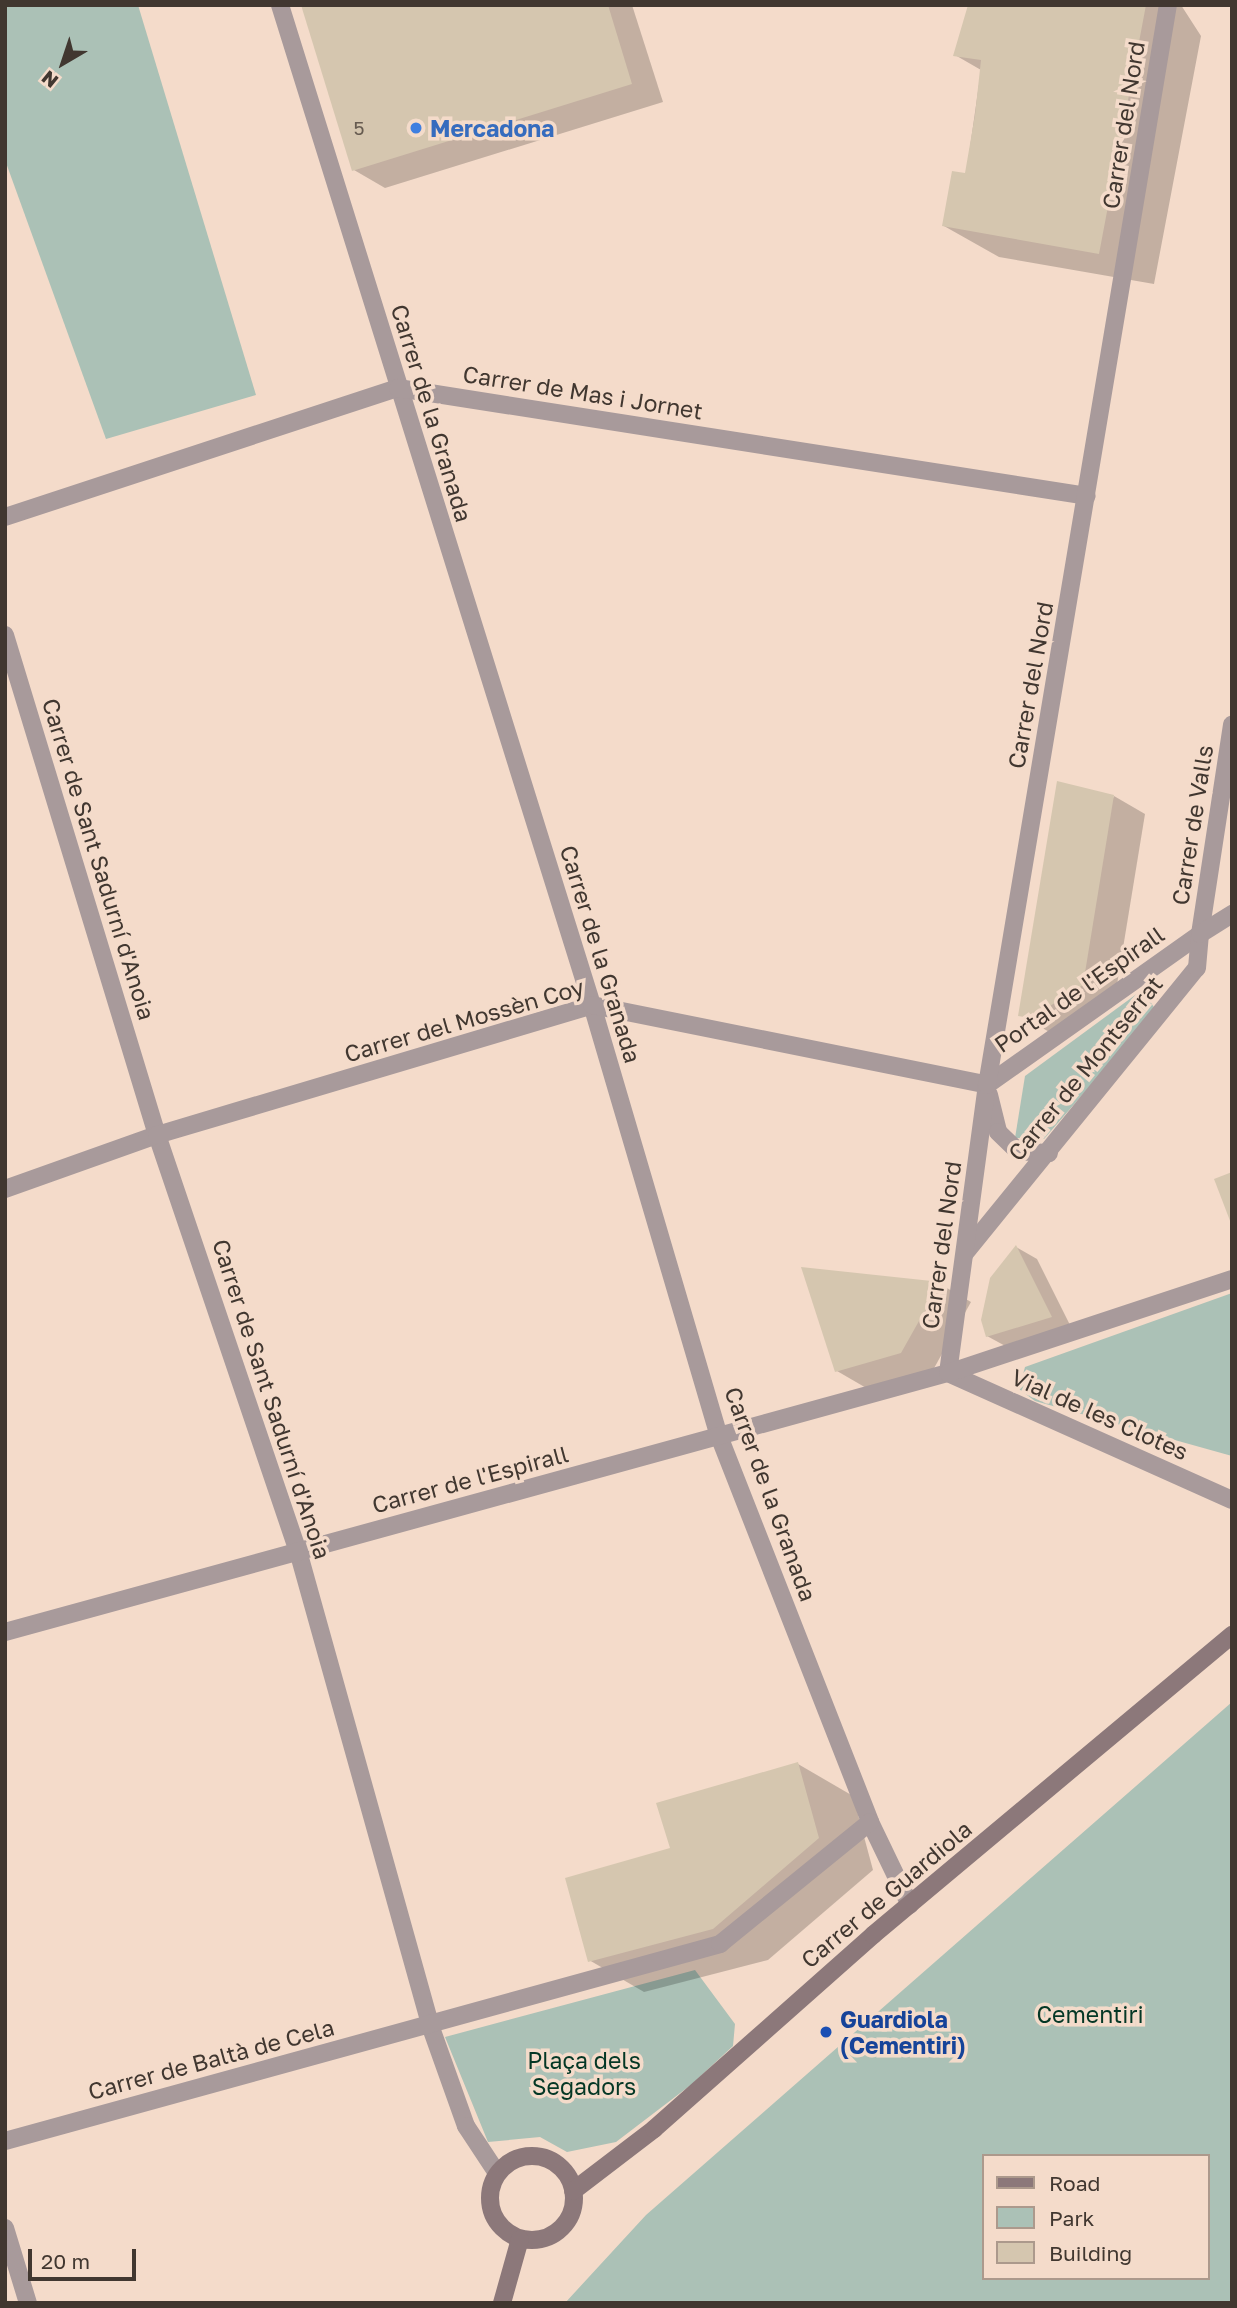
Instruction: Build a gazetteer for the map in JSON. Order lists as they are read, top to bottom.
{
  "streets": {
    "street": [
      "Carrer del Nord",
      "Carrer de Mas i Jornet",
      "Carrer de la Granada",
      "Carrer de Valls",
      "Carrer de Sant Sadurní d'Anoia",
      "Portal de l'Espirall",
      "Carrer del Mossèn Coy",
      "Carrer de Montserrat",
      "Vial de les Clotes",
      "Carrer de l'Espirall",
      "Carrer de Guardiola",
      "Carrer de Baltà de Cela"
    ]
  },
  "crossings": [
    ["Carrer del Nord", "Carrer de Mas i Jornet"],
    ["Carrer del Nord", "Portal de l'Espirall"],
    ["Carrer del Nord", "Carrer del Mossèn Coy"],
    ["Carrer del Nord", "Carrer de Montserrat"],
    ["Carrer del Nord", "Vial de les Clotes"],
    ["Carrer del Nord", "Carrer de l'Espirall"],
    ["Carrer de Mas i Jornet", "Carrer de la Granada"],
    ["Carrer de la Granada", "Carrer del Mossèn Coy"],
    ["Carrer de la Granada", "Carrer de l'Espirall"],
    ["Carrer de la Granada", "Carrer de Guardiola"],
    ["Carrer de la Granada", "Carrer de Baltà de Cela"],
    ["Carrer de Valls", "Portal de l'Espirall"],
    ["Carrer de Valls", "Carrer de Montserrat"],
    ["Carrer de Sant Sadurní d'Anoia", "Carrer del Mossèn Coy"],
    ["Carrer de Sant Sadurní d'Anoia", "Carrer de l'Espirall"],
    ["Carrer de Sant Sadurní d'Anoia", "Carrer de Guardiola"],
    ["Carrer de Sant Sadurní d'Anoia", "Carrer de Baltà de Cela"],
    ["Portal de l'Espirall", "Carrer del Mossèn Coy"],
    ["Portal de l'Espirall", "Carrer de Montserrat"],
    ["Vial de les Clotes", "Carrer de l'Espirall"]
  ],
  "parks": ["Cementiri", "Plaça dels Segadors"],
  "places": ["Mercadona", "Guardiola (Cementiri)"],
  "house_numbers": ["5"],
  "legend": ["Road", "Park", "Building"],
  "scale_bar": "20 m",
  "north": "bottom left"
}
